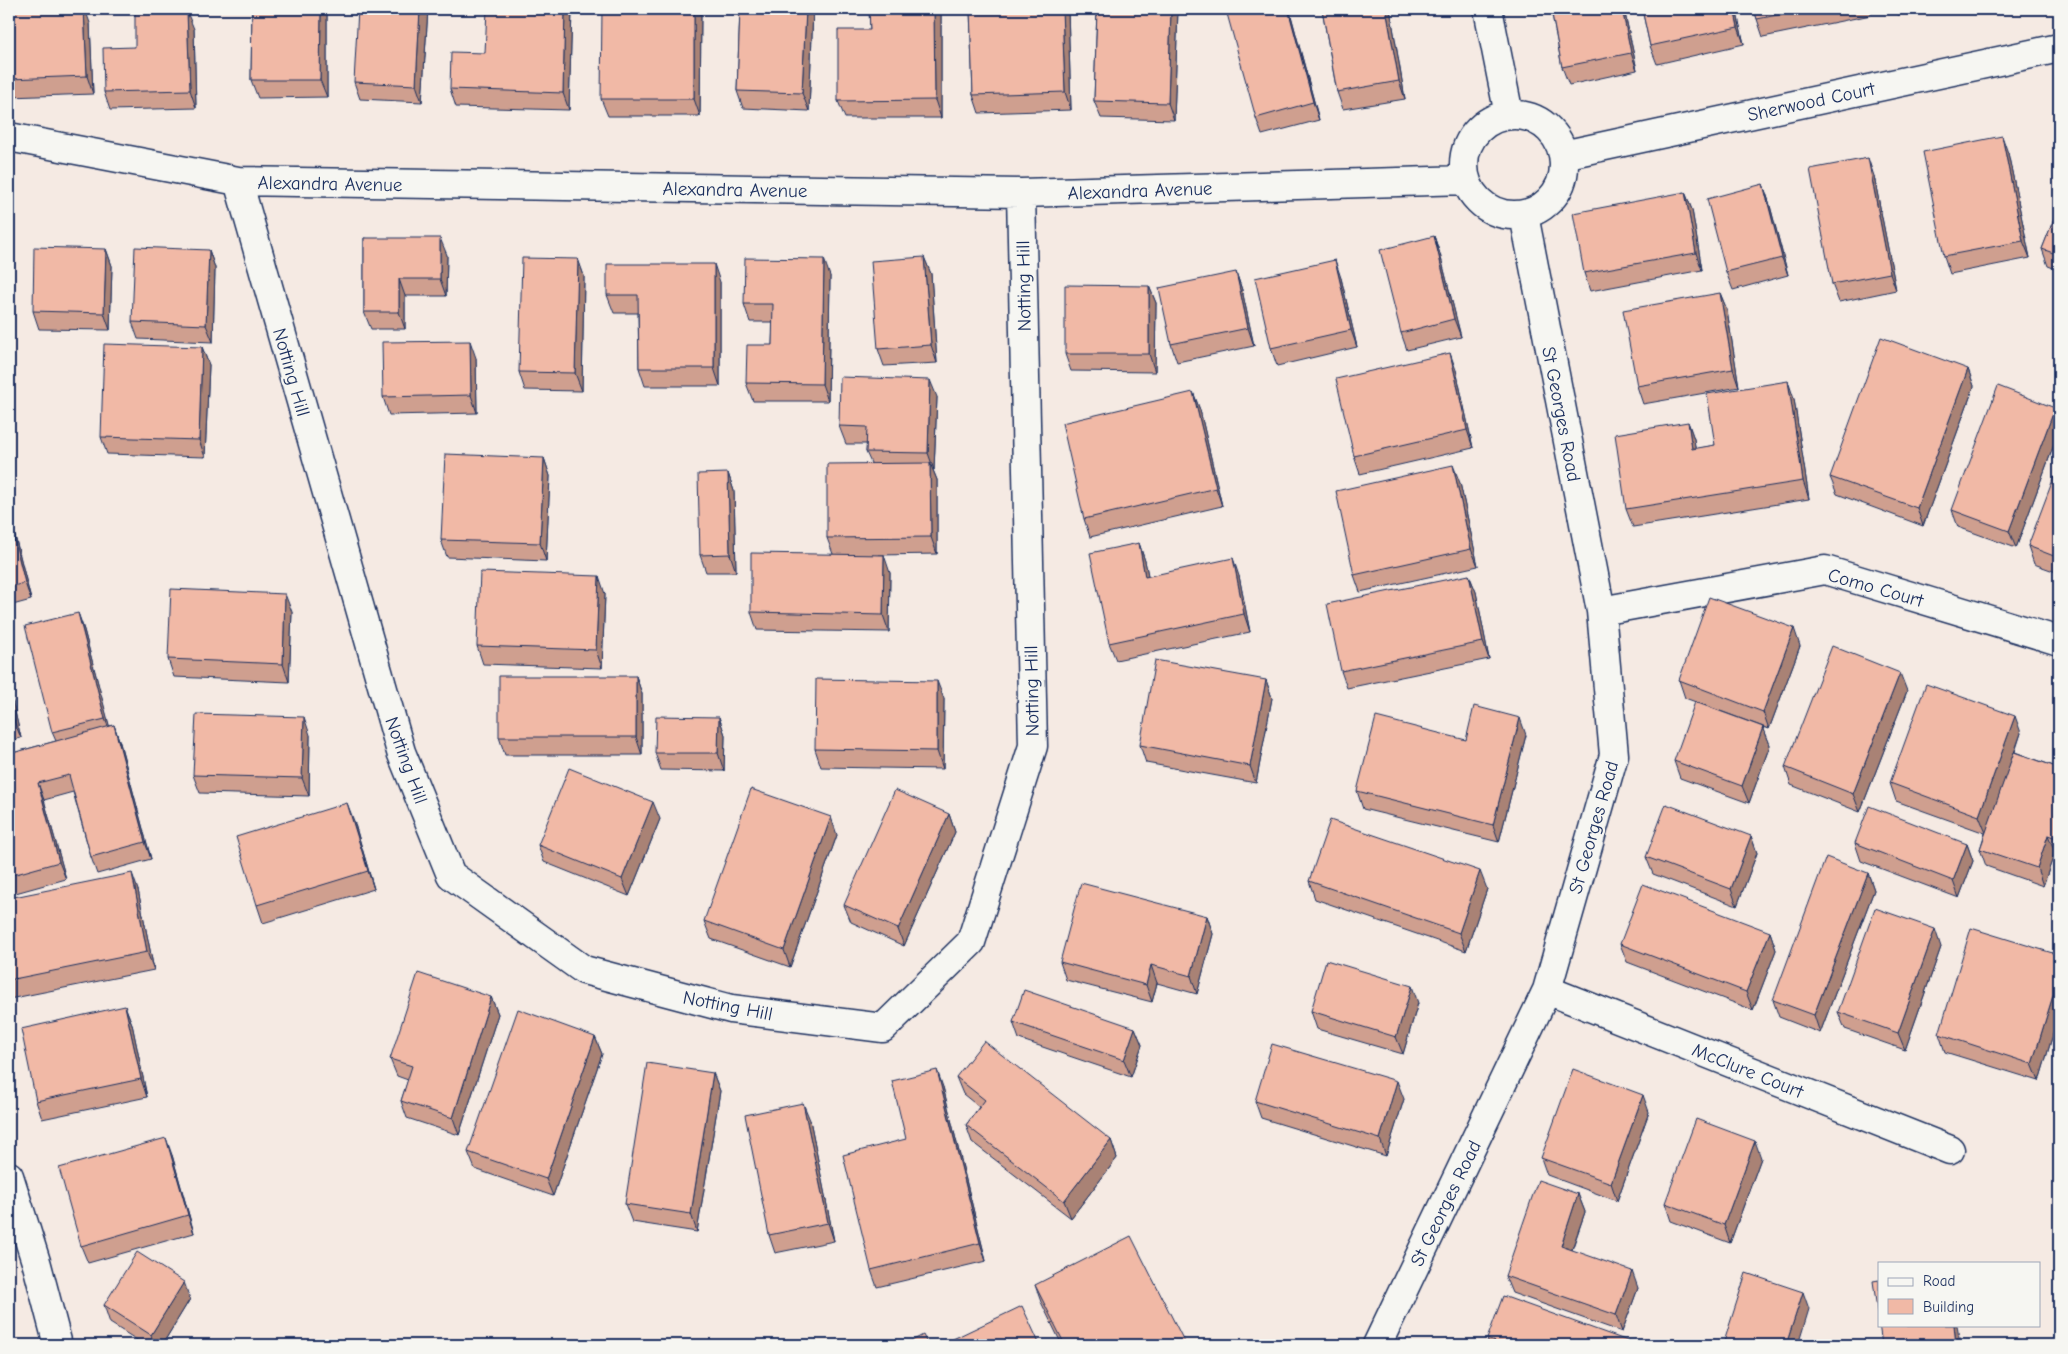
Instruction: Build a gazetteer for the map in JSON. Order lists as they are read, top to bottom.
{
  "streets": {
    "street": [
      "Sherwood Court",
      "Alexandra Avenue",
      "Notting Hill",
      "St Georges Road",
      "Como Court",
      "McClure Court"
    ]
  },
  "crossings": [
    ["Sherwood Court", "Alexandra Avenue"],
    ["Sherwood Court", "St Georges Road"],
    ["Alexandra Avenue", "Notting Hill"],
    ["Alexandra Avenue", "St Georges Road"],
    ["St Georges Road", "Como Court"],
    ["St Georges Road", "McClure Court"]
  ],
  "legend": ["Road", "Building"]
}
